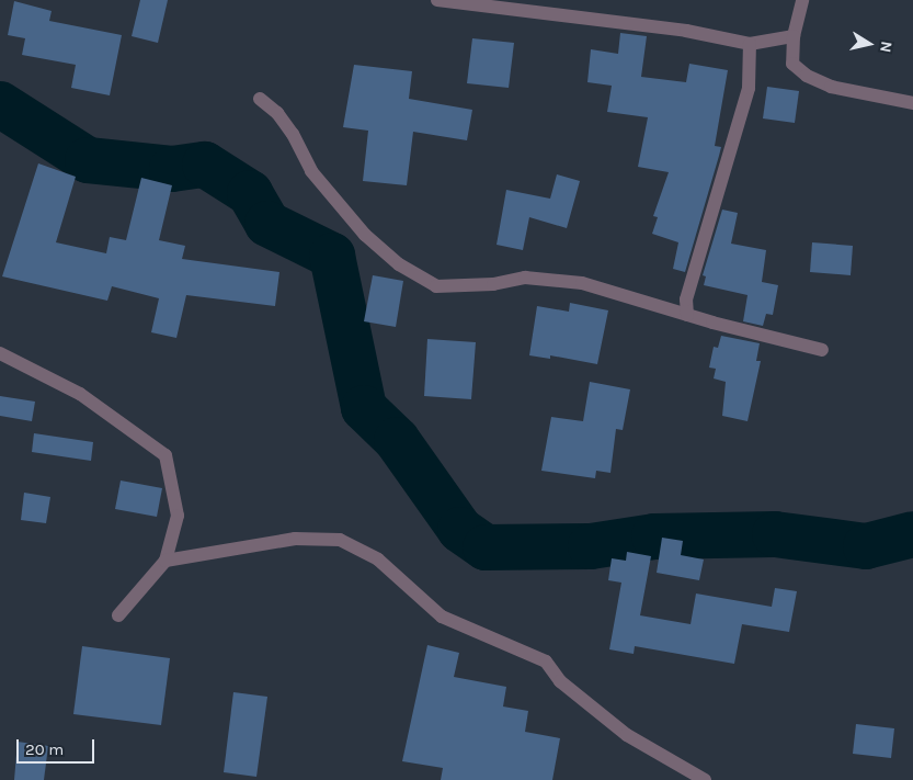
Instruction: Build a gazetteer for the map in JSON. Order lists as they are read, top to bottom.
{
  "scale_bar": "20 m",
  "north": "right"
}
